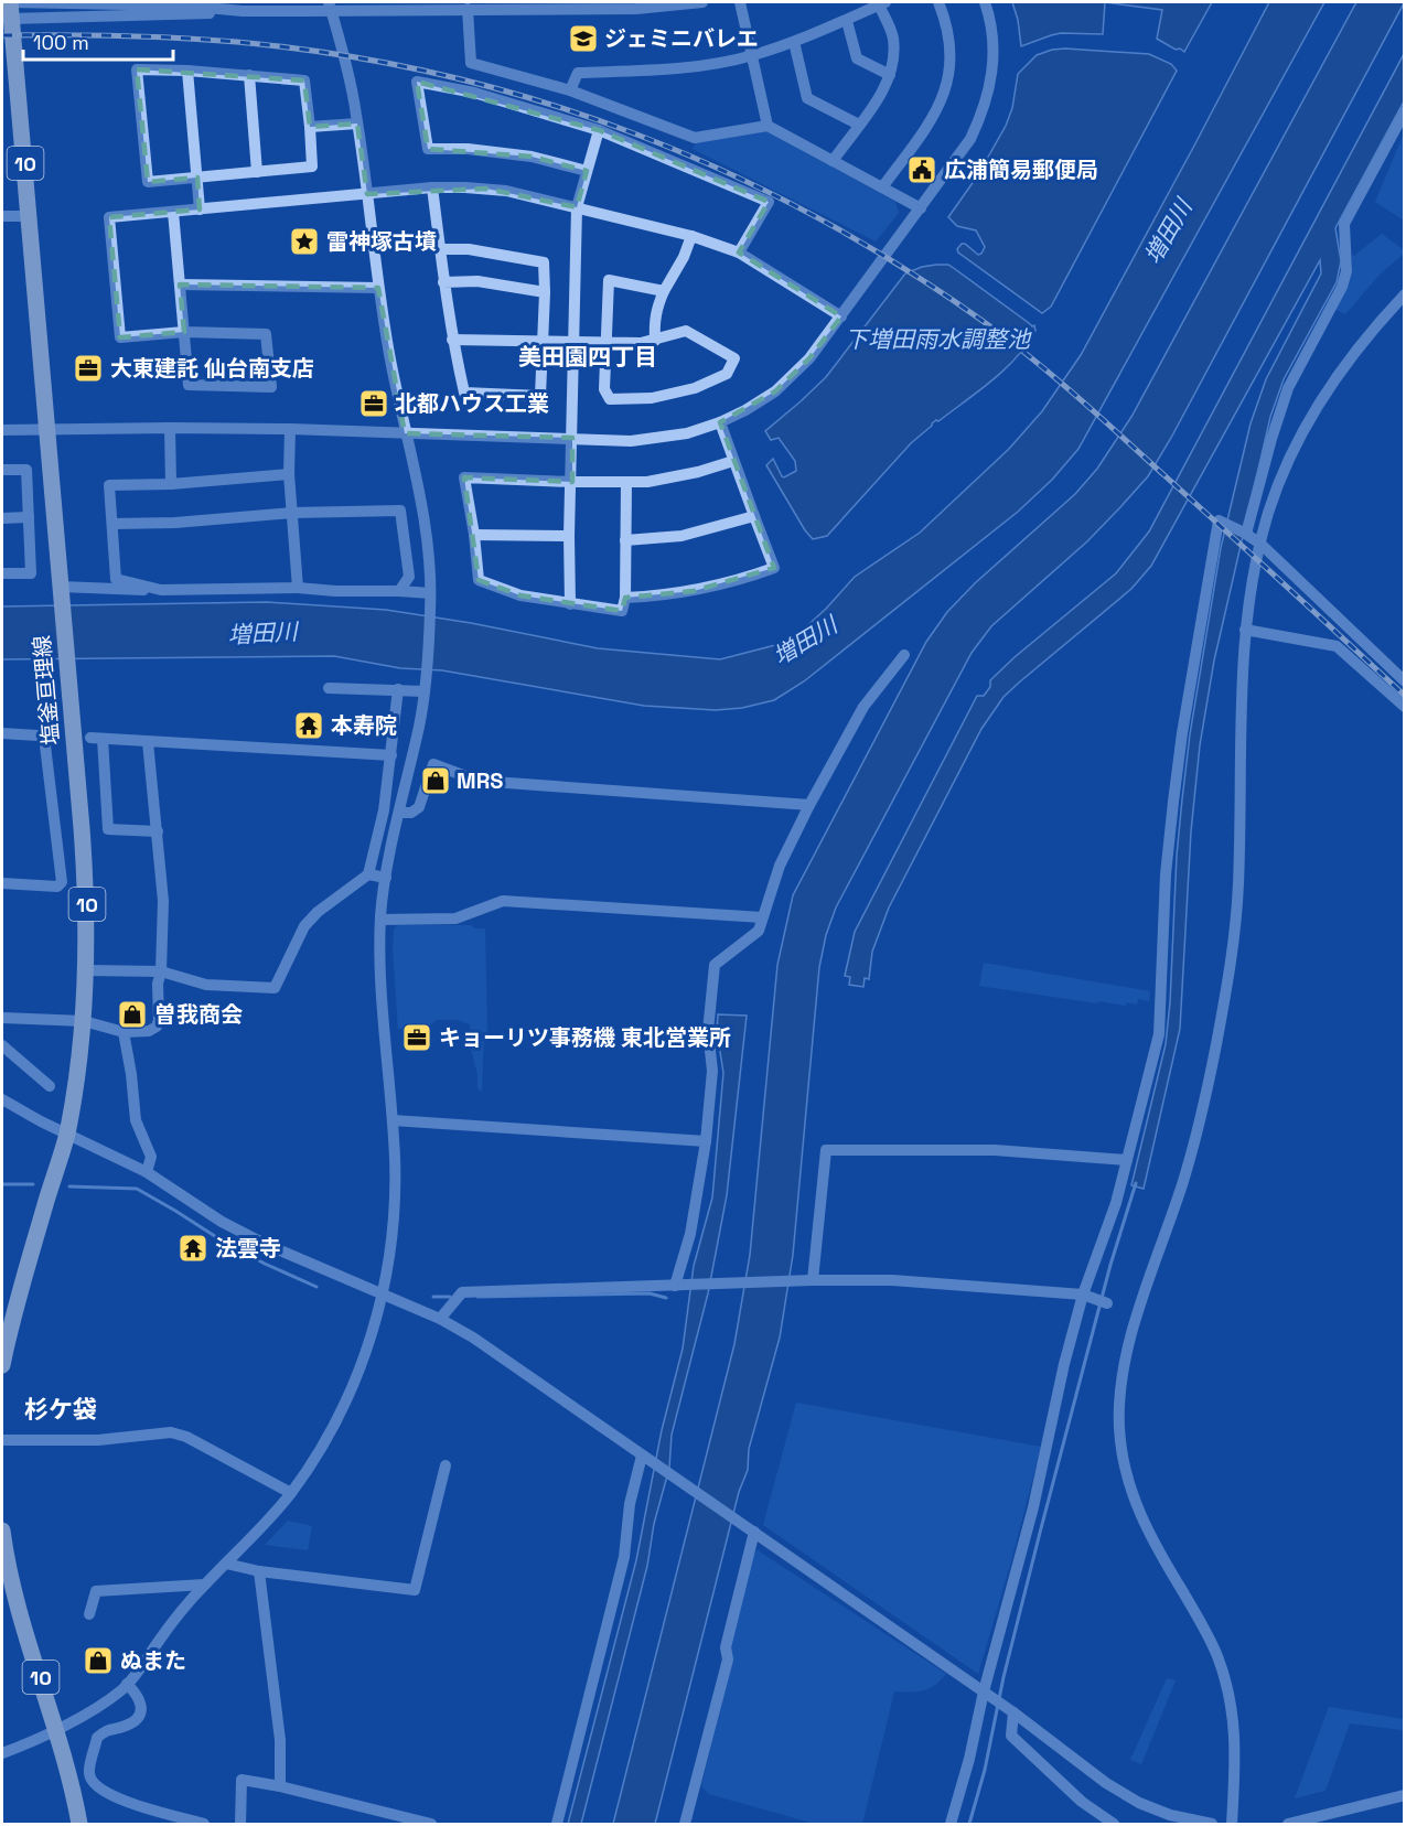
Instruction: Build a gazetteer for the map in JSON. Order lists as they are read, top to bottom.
{
  "streets": {
    "main road": ["10", "塩釜亘理線"]
  },
  "districts": ["美田園四丁目", "杉ケ袋"],
  "water": ["増田川", "下増田雨水調整池"],
  "places": {
    "school or university": ["ジェミニバレエ"],
    "public building": ["広浦簡易郵便局"],
    "place": ["雷神塚古墳"],
    "office": ["大東建託 仙台南支店", "北都ハウス工業", "キョーリツ事務機 東北営業所"],
    "temple": ["本寿院", "法雲寺"],
    "shop": ["MRS", "曽我商会", "ぬまた"]
  },
  "scale_bar": "100 m"
}
